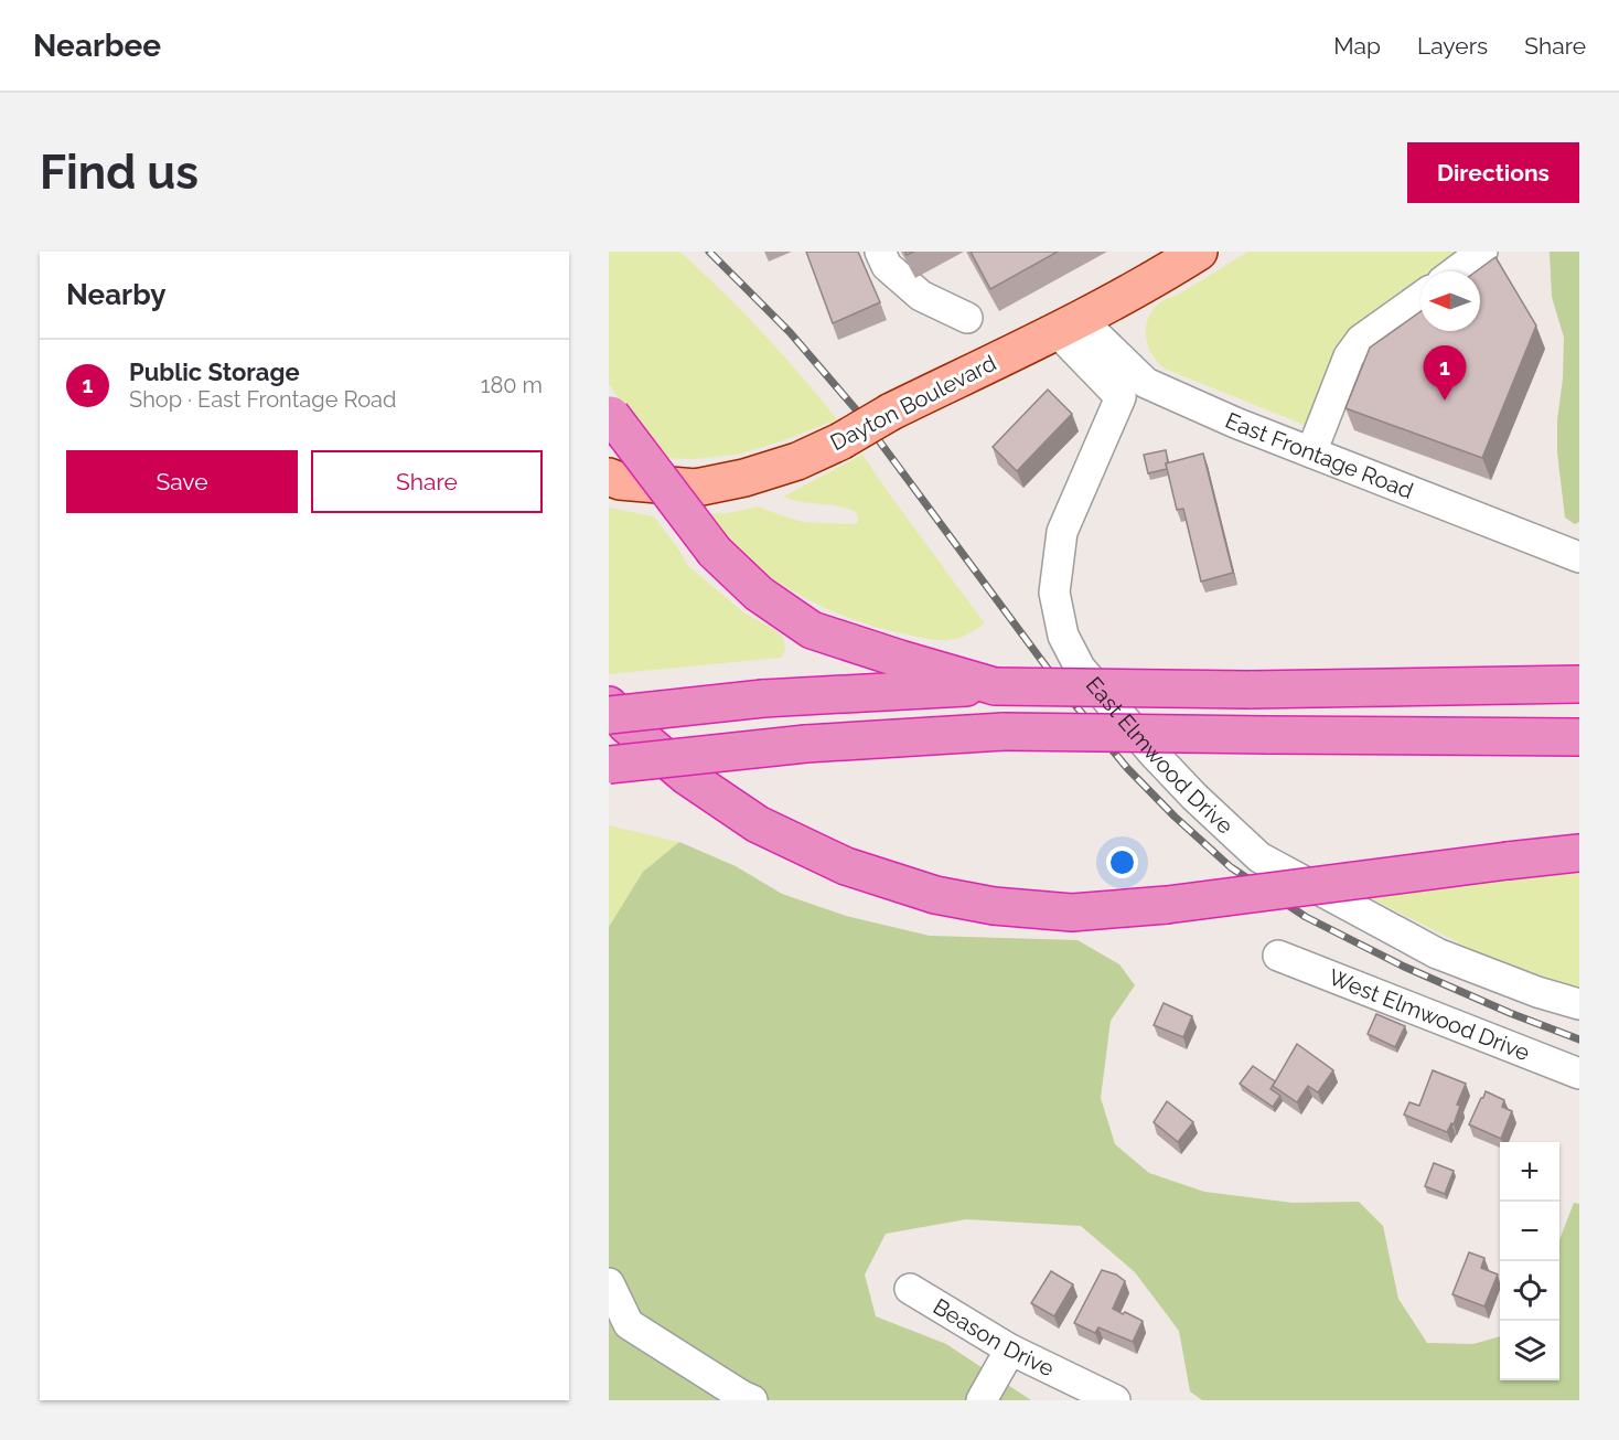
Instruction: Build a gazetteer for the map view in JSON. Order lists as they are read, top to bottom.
{
  "streets": {
    "main road": ["Dayton Boulevard"],
    "street": [
      "East Frontage Road",
      "East Elmwood Drive",
      "West Elmwood Drive",
      "Beason Drive"
    ]
  },
  "crossings": [
    ["Dayton Boulevard", "East Frontage Road"],
    ["Dayton Boulevard", "East Elmwood Drive"],
    ["East Frontage Road", "East Elmwood Drive"]
  ],
  "north": "left",
  "page": {
    "header": "Nearbee",
    "nav": ["Map", "Layers", "Share"],
    "buttons": [
      "Directions",
      ["Save", "Share"]
    ],
    "title": "Find us",
    "heading": "Nearby",
    "list": [
      {
        "mark": "1",
        "name": "Public Storage",
        "note": "Shop · East Frontage Road",
        "value": "180 m"
      }
    ],
    "pins": "1",
    "map_buttons": ["+", "−"]
  }
}
